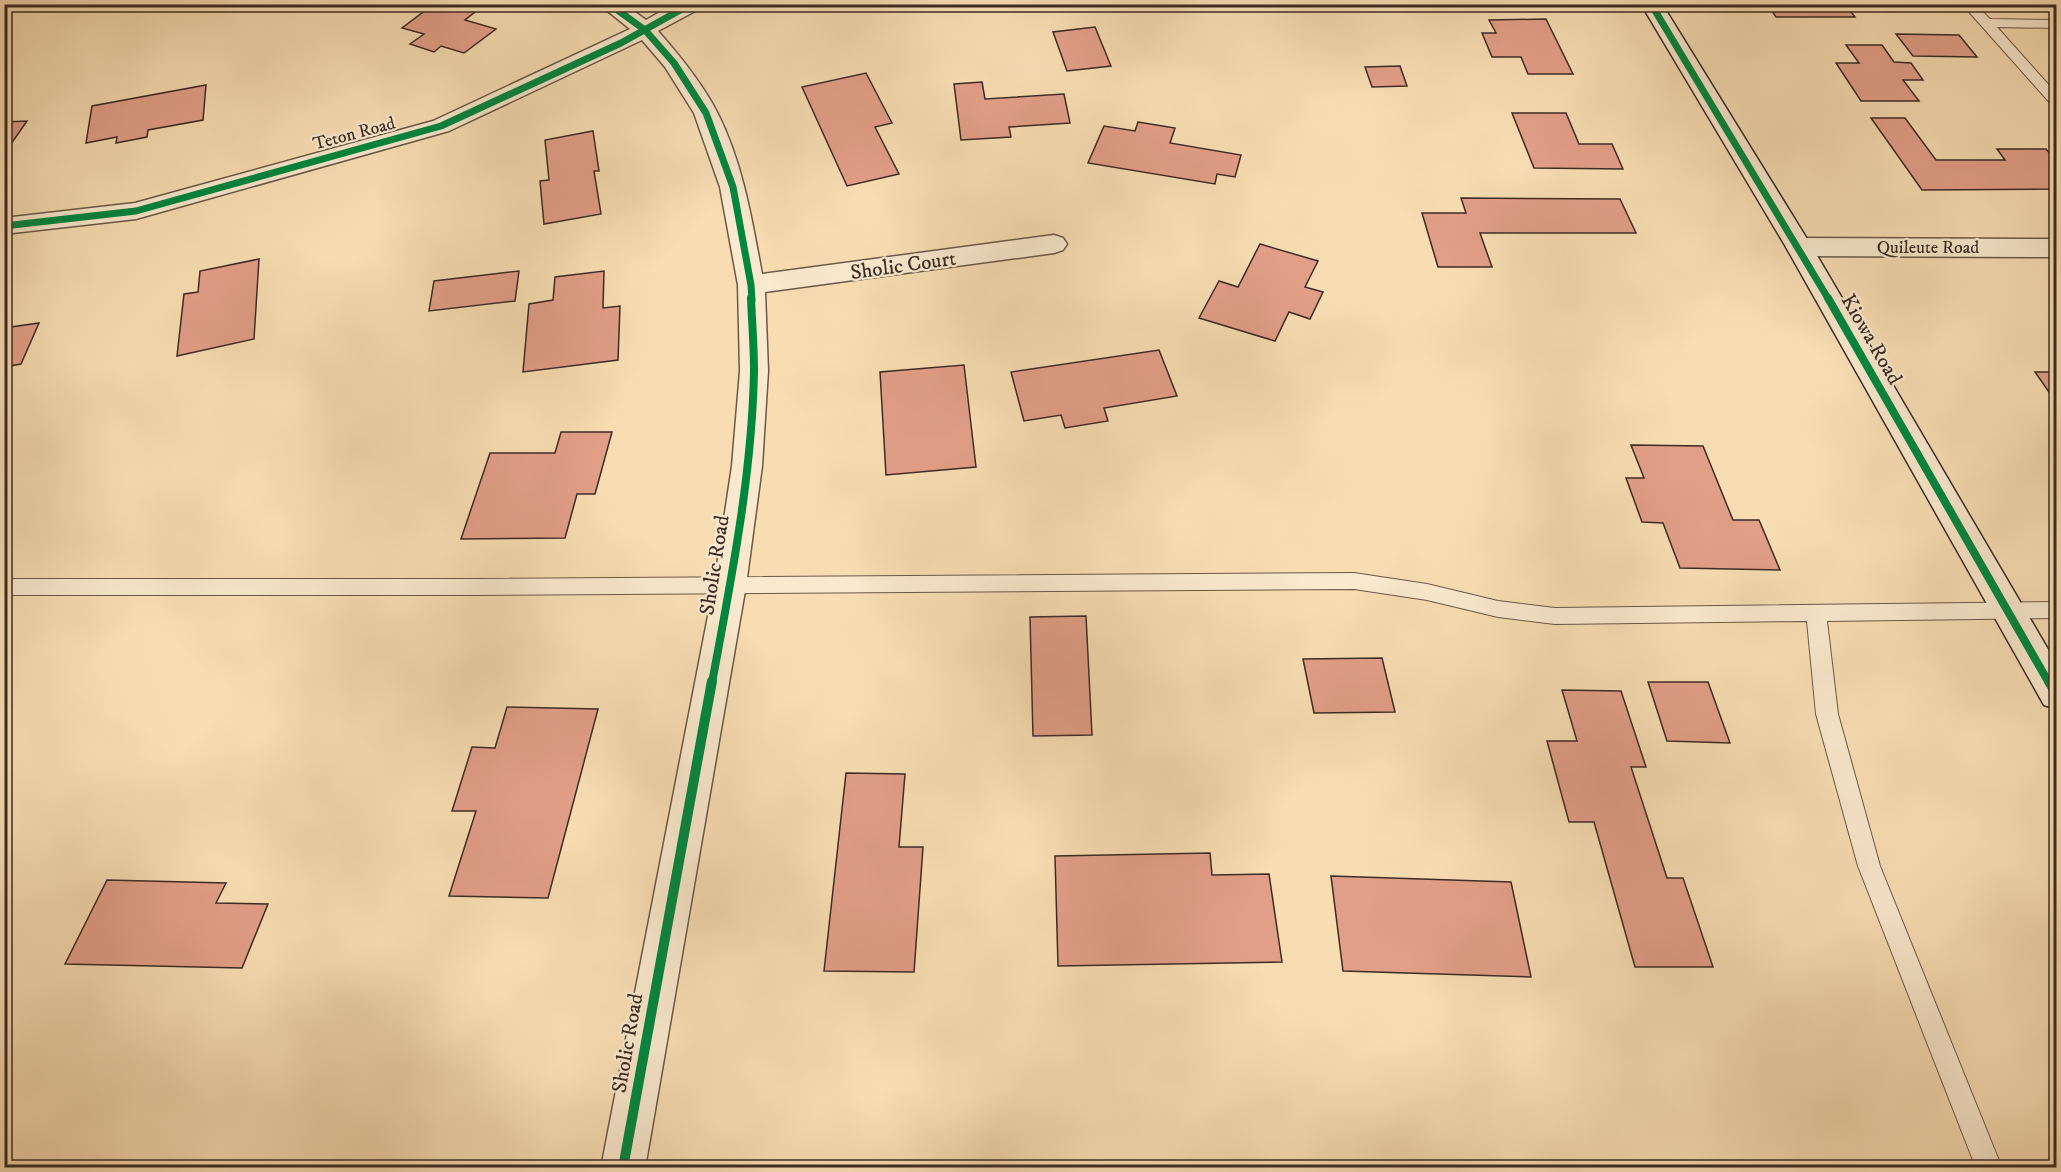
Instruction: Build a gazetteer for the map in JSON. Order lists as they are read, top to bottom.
{
  "streets": {
    "street": [
      "Teton Road",
      "Quileute Road",
      "Sholic Court",
      "Kiowa Road",
      "Sholic Road"
    ]
  },
  "crossings": [
    ["Teton Road", "Sholic Road"],
    ["Quileute Road", "Kiowa Road"],
    ["Sholic Court", "Sholic Road"]
  ]
}
